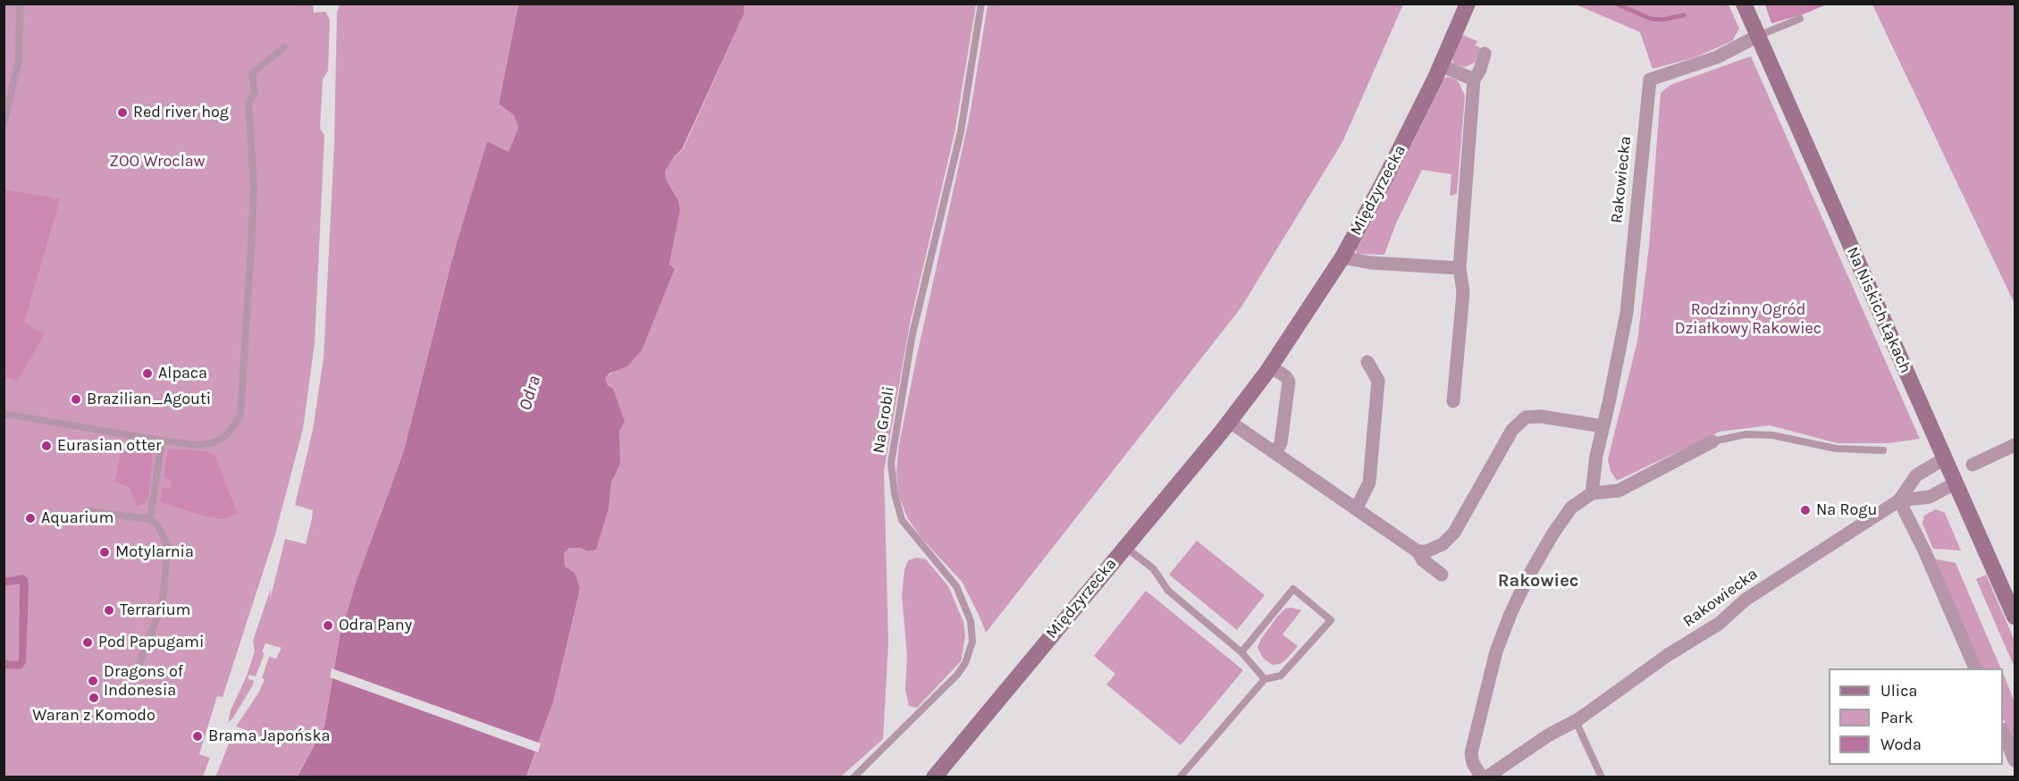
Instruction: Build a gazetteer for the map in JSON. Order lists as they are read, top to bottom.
{
  "streets": {
    "street": ["Rakowiecka", "Międzyrzecka", "Na Niskich Łąkach"],
    "lane": ["Na Grobli"]
  },
  "crossings": [
    ["Rakowiecka", "Na Niskich Łąkach"]
  ],
  "districts": ["Rakowiec"],
  "water": ["Odra"],
  "parks": ["ZOO Wroclaw", "Rodzinny Ogród Działkowy Rakowiec"],
  "places": [
    "Red river hog",
    "Alpaca",
    "Brazilian_Agouti",
    "Eurasian otter",
    "Na Rogu",
    "Aquarium",
    "Motylarnia",
    "Terrarium",
    "Odra Pany",
    "Pod Papugami",
    "Dragons of Indonesia",
    "Waran z Komodo",
    "Brama Japońska"
  ],
  "legend": ["Ulica", "Park", "Woda"]
}
